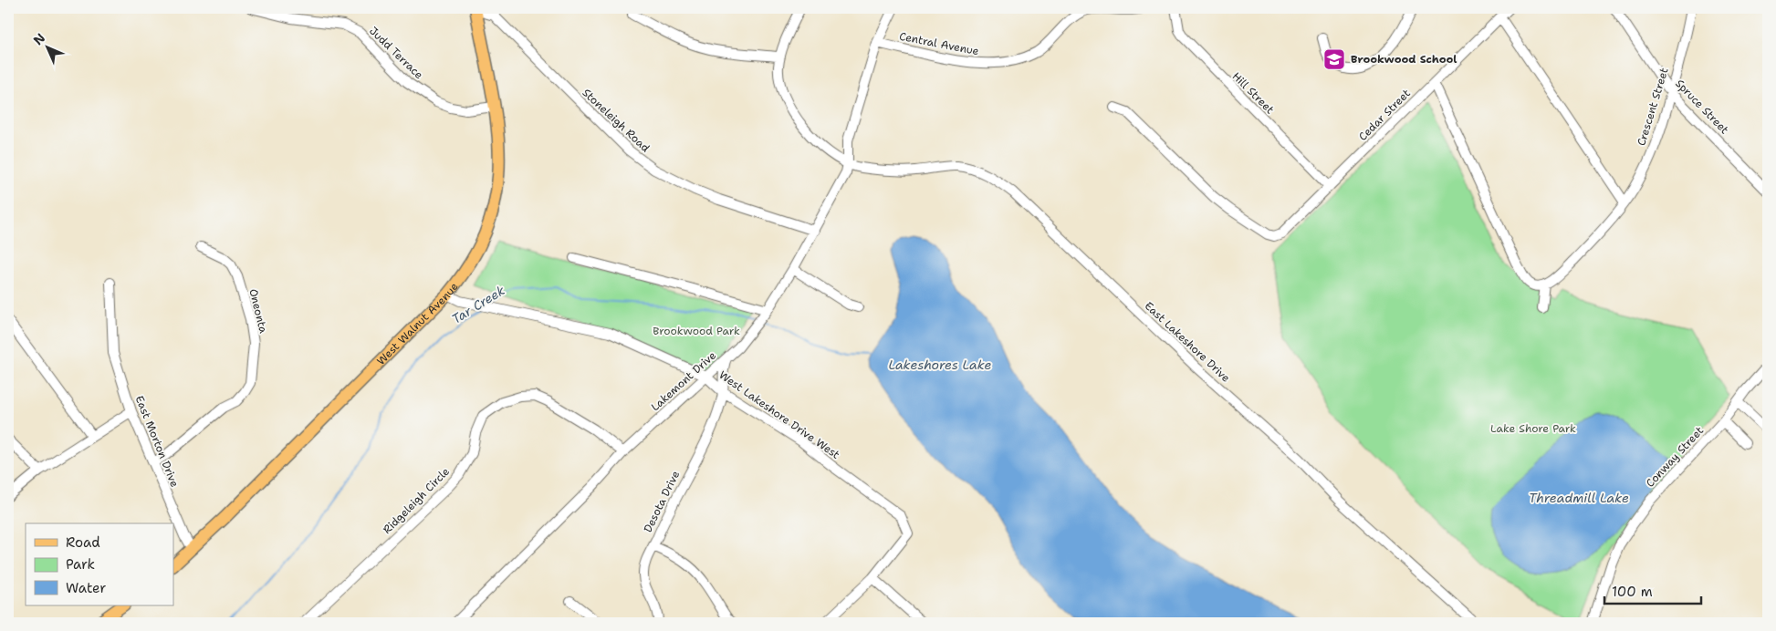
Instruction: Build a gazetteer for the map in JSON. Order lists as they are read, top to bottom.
{
  "streets": {
    "main road": ["West Walnut Avenue"],
    "street": [
      "Central Avenue",
      "Judd Terrace",
      "Hill Street",
      "Crescent Street",
      "Spruce Street",
      "Cedar Street",
      "Stoneleigh Road",
      "Oneonta",
      "East Lakeshore Drive",
      "Lakemont Drive",
      "West Lakeshore Drive West",
      "East Morton Drive",
      "Conway Street",
      "Ridgeleigh Circle",
      "Desota Drive"
    ]
  },
  "crossings": [
    ["Central Avenue", "Lakemont Drive"],
    ["Judd Terrace", "West Walnut Avenue"],
    ["Hill Street", "Cedar Street"],
    ["Crescent Street", "Spruce Street"],
    ["Stoneleigh Road", "West Walnut Avenue"],
    ["Stoneleigh Road", "Lakemont Drive"],
    ["Oneonta", "East Morton Drive"],
    ["West Walnut Avenue", "West Lakeshore Drive West"],
    ["West Walnut Avenue", "East Morton Drive"],
    ["East Lakeshore Drive", "Lakemont Drive"],
    ["Lakemont Drive", "West Lakeshore Drive West"],
    ["Lakemont Drive", "Ridgeleigh Circle"],
    ["Lakemont Drive", "Desota Drive"],
    ["West Lakeshore Drive West", "Desota Drive"]
  ],
  "water": ["Tar Creek", "Lakeshores Lake", "Threadmill Lake"],
  "parks": ["Brookwood Park", "Lake Shore Park"],
  "places": {
    "school or university": ["Brookwood School"]
  },
  "legend": ["Road", "Park", "Water"],
  "scale_bar": "100 m",
  "north": "top left"
}
